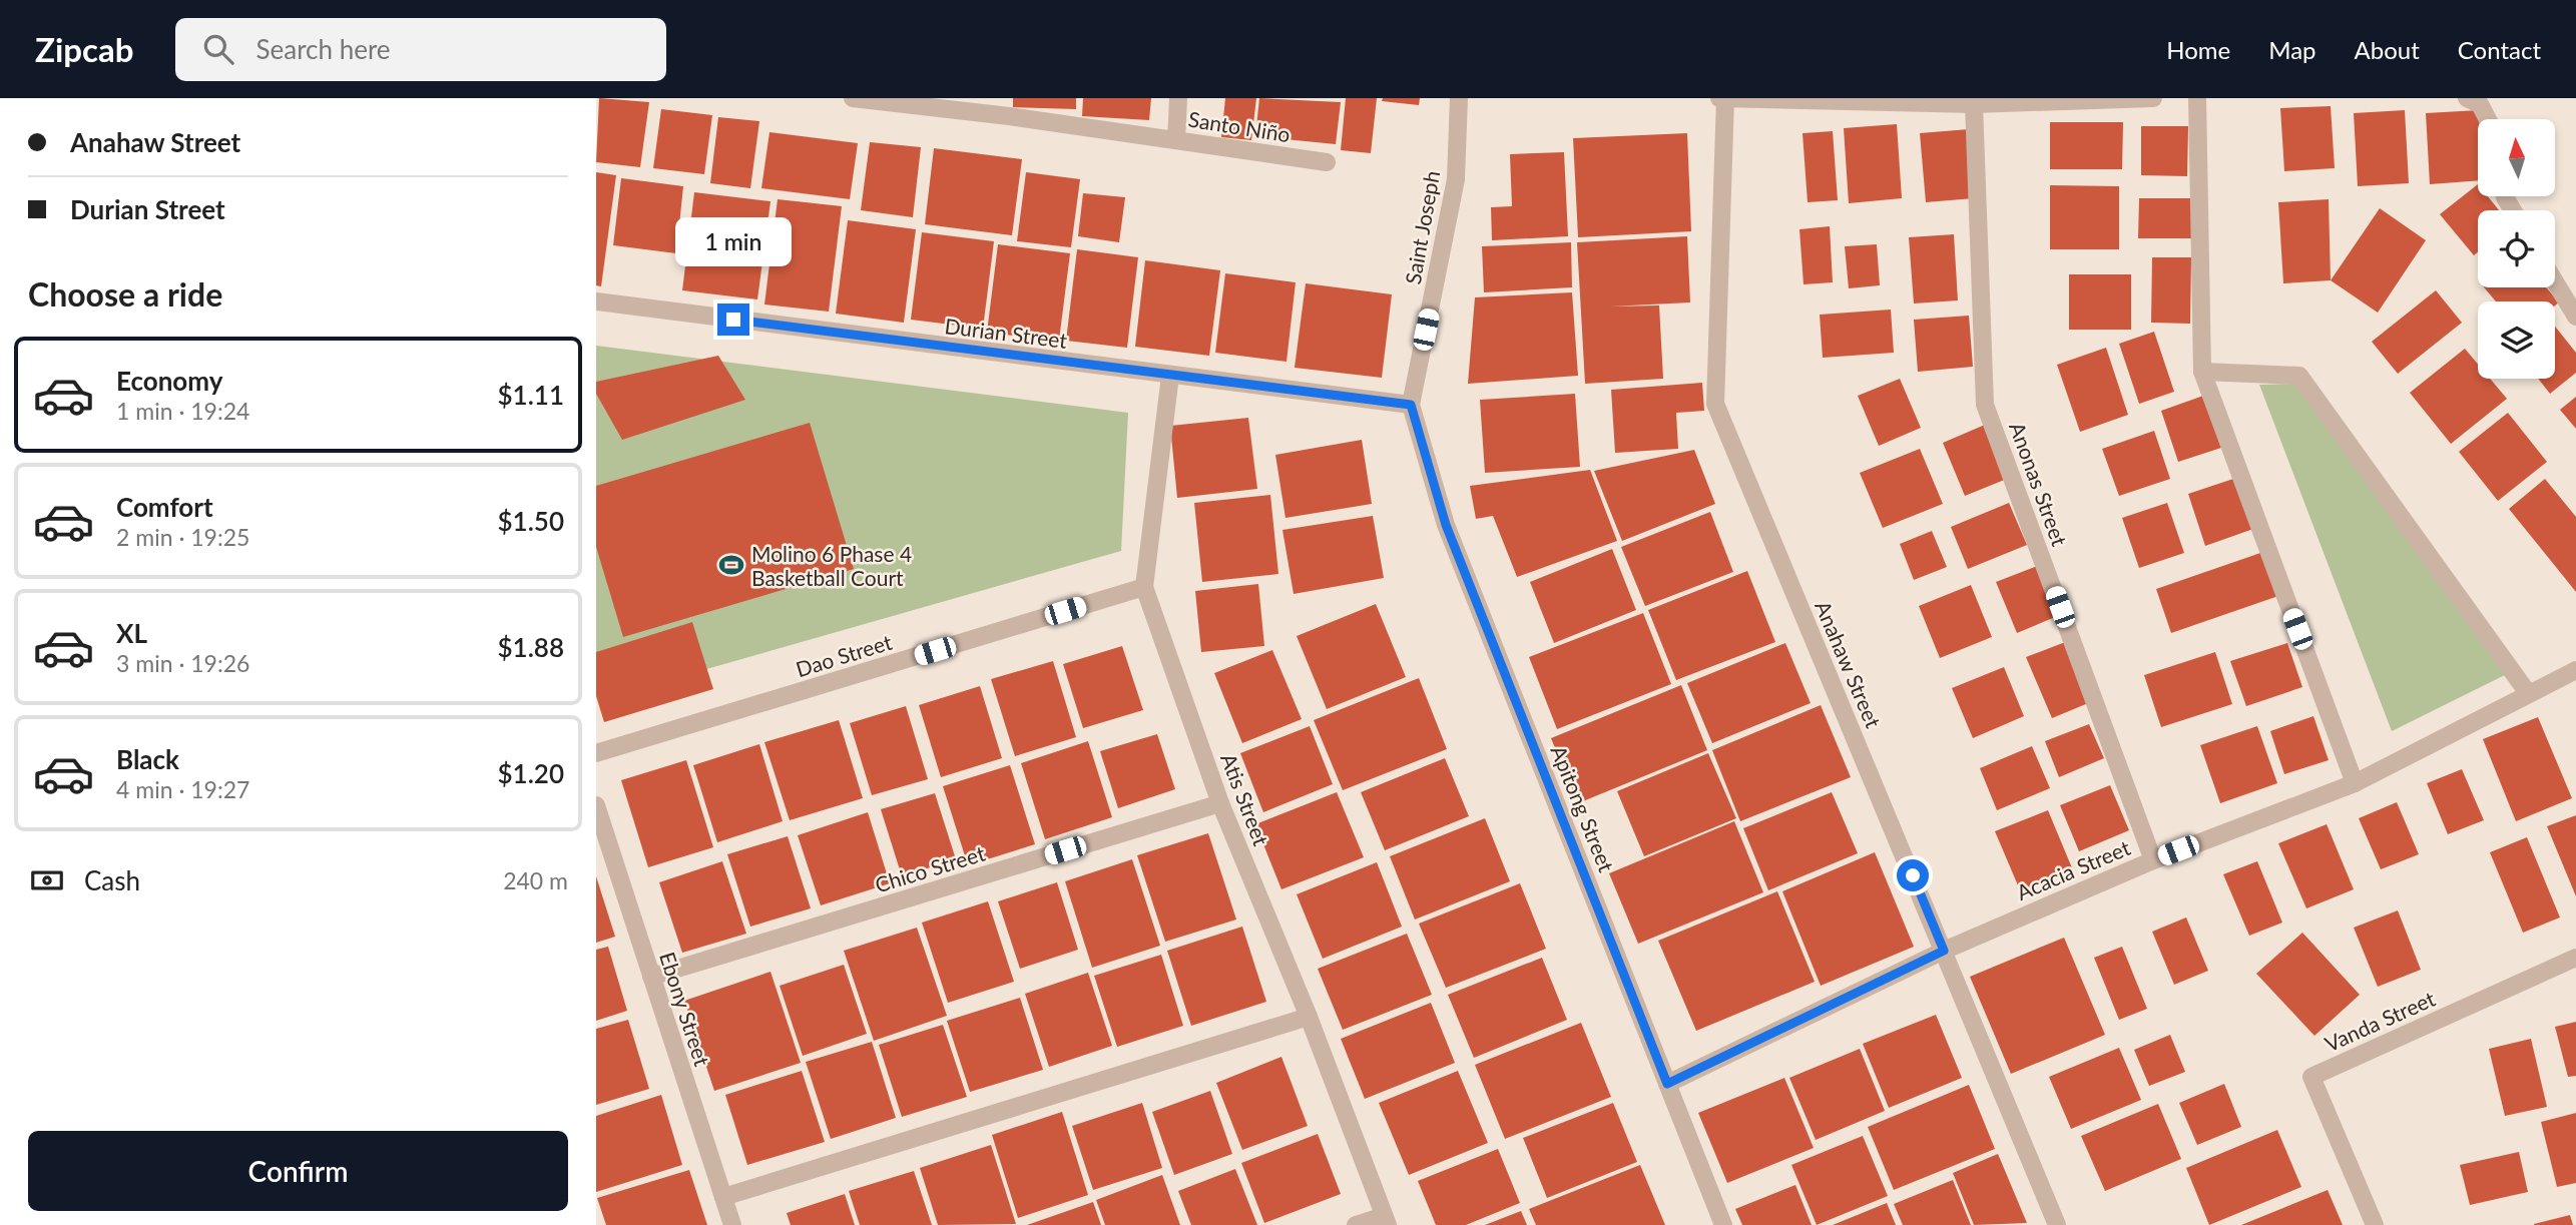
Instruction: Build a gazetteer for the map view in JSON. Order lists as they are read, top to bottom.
{
  "streets": {
    "street": [
      "Santo Niño",
      "Saint Joseph",
      "Durian Street",
      "Anonas Street",
      "Dao Street",
      "Anahaw Street",
      "Atis Street",
      "Apitong Street",
      "Chico Street",
      "Acacia Street",
      "Ebony Street",
      "Vanda Street"
    ]
  },
  "crossings": [
    ["Saint Joseph", "Durian Street"],
    ["Saint Joseph", "Apitong Street"],
    ["Durian Street", "Atis Street"],
    ["Durian Street", "Apitong Street"],
    ["Anonas Street", "Acacia Street"],
    ["Dao Street", "Atis Street"],
    ["Anahaw Street", "Acacia Street"],
    ["Atis Street", "Chico Street"],
    ["Apitong Street", "Acacia Street"],
    ["Chico Street", "Ebony Street"]
  ],
  "places": {
    "sports": ["Molino 6 Phase 4 Basketball Court"]
  },
  "north": "top",
  "page": {
    "header": "Zipcab",
    "search": "Search here",
    "nav": [
      "Home",
      "Map",
      "About",
      "Contact"
    ],
    "banner": ["Anahaw Street", "Durian Street"],
    "bubble": "1 min",
    "heading": "Choose a ride",
    "list": [
      {
        "name": "Economy",
        "note": "1 min · 19:24",
        "value": "$1.11"
      },
      {
        "name": "Comfort",
        "note": "2 min · 19:25",
        "value": "$1.50"
      },
      {
        "name": "XL",
        "note": "3 min · 19:26",
        "value": "$1.88"
      },
      {
        "name": "Black",
        "note": "4 min · 19:27",
        "value": "$1.20"
      }
    ],
    "pay": ["Cash", "240 m"],
    "buttons": "Confirm"
  }
}
